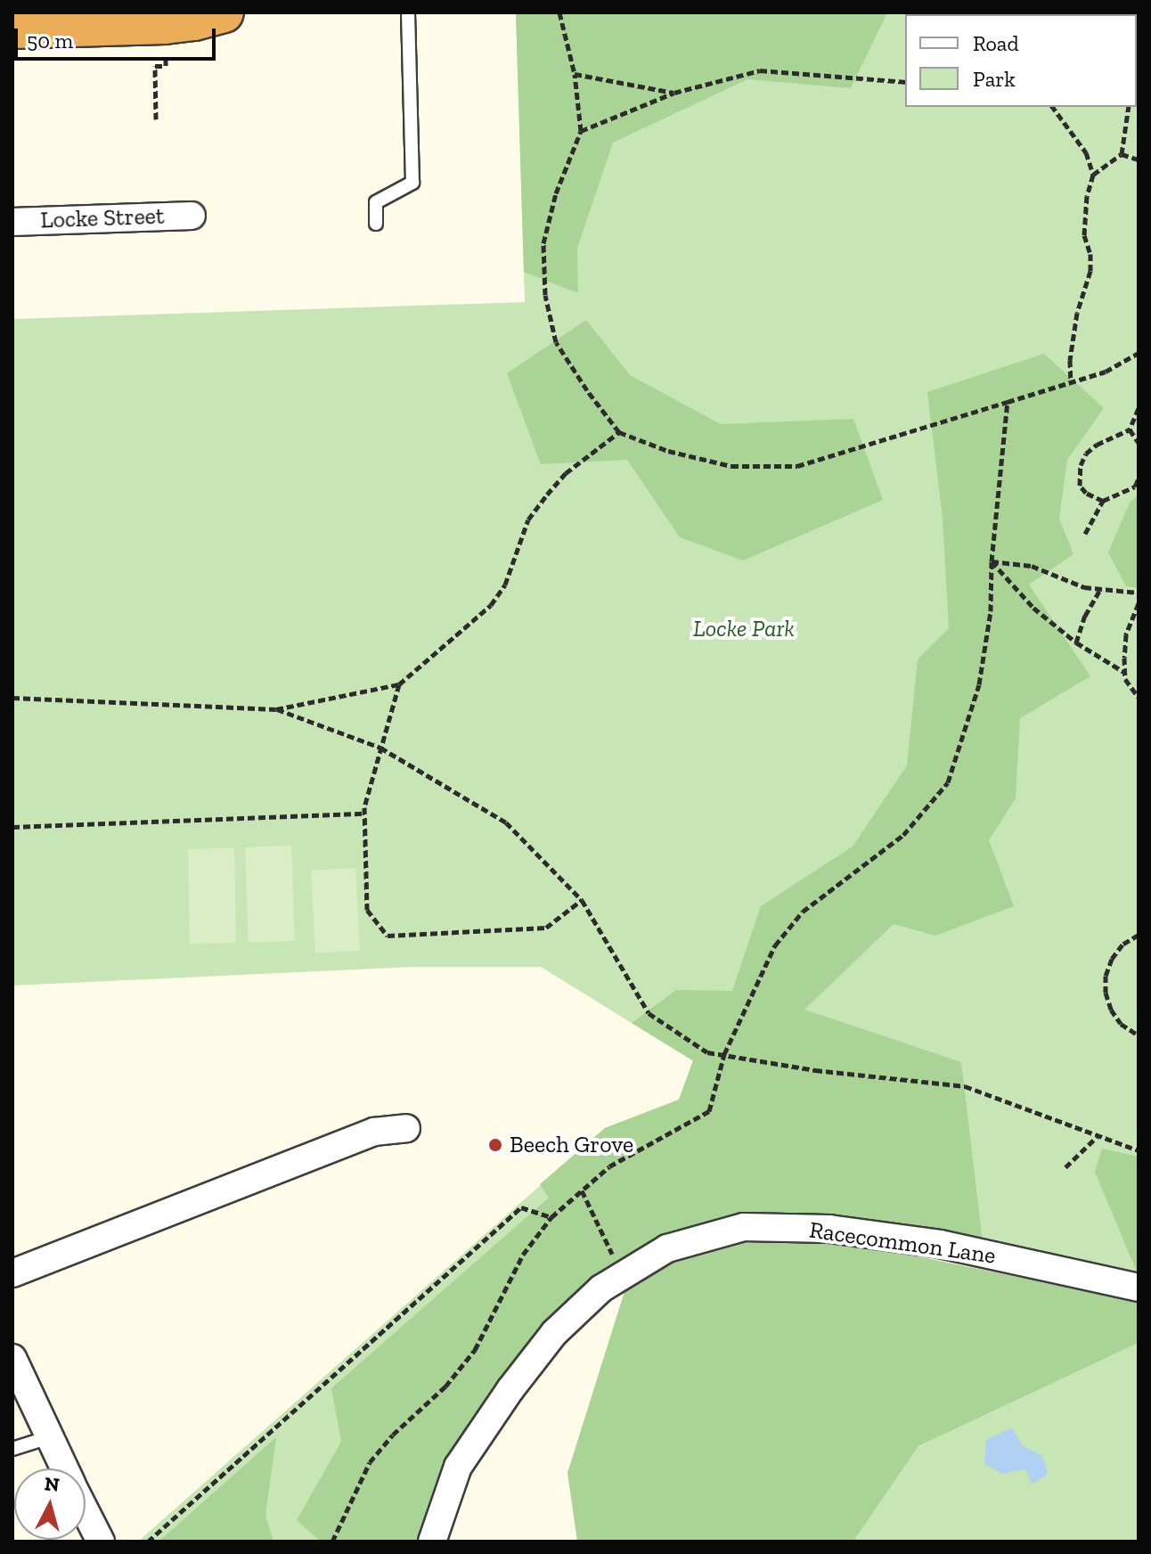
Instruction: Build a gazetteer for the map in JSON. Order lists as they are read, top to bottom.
{
  "streets": {
    "street": ["Locke Street", "Racecommon Lane"]
  },
  "parks": ["Locke Park"],
  "places": ["Beech Grove"],
  "legend": ["Road", "Park"],
  "scale_bar": "50 m",
  "north": "top"
}
